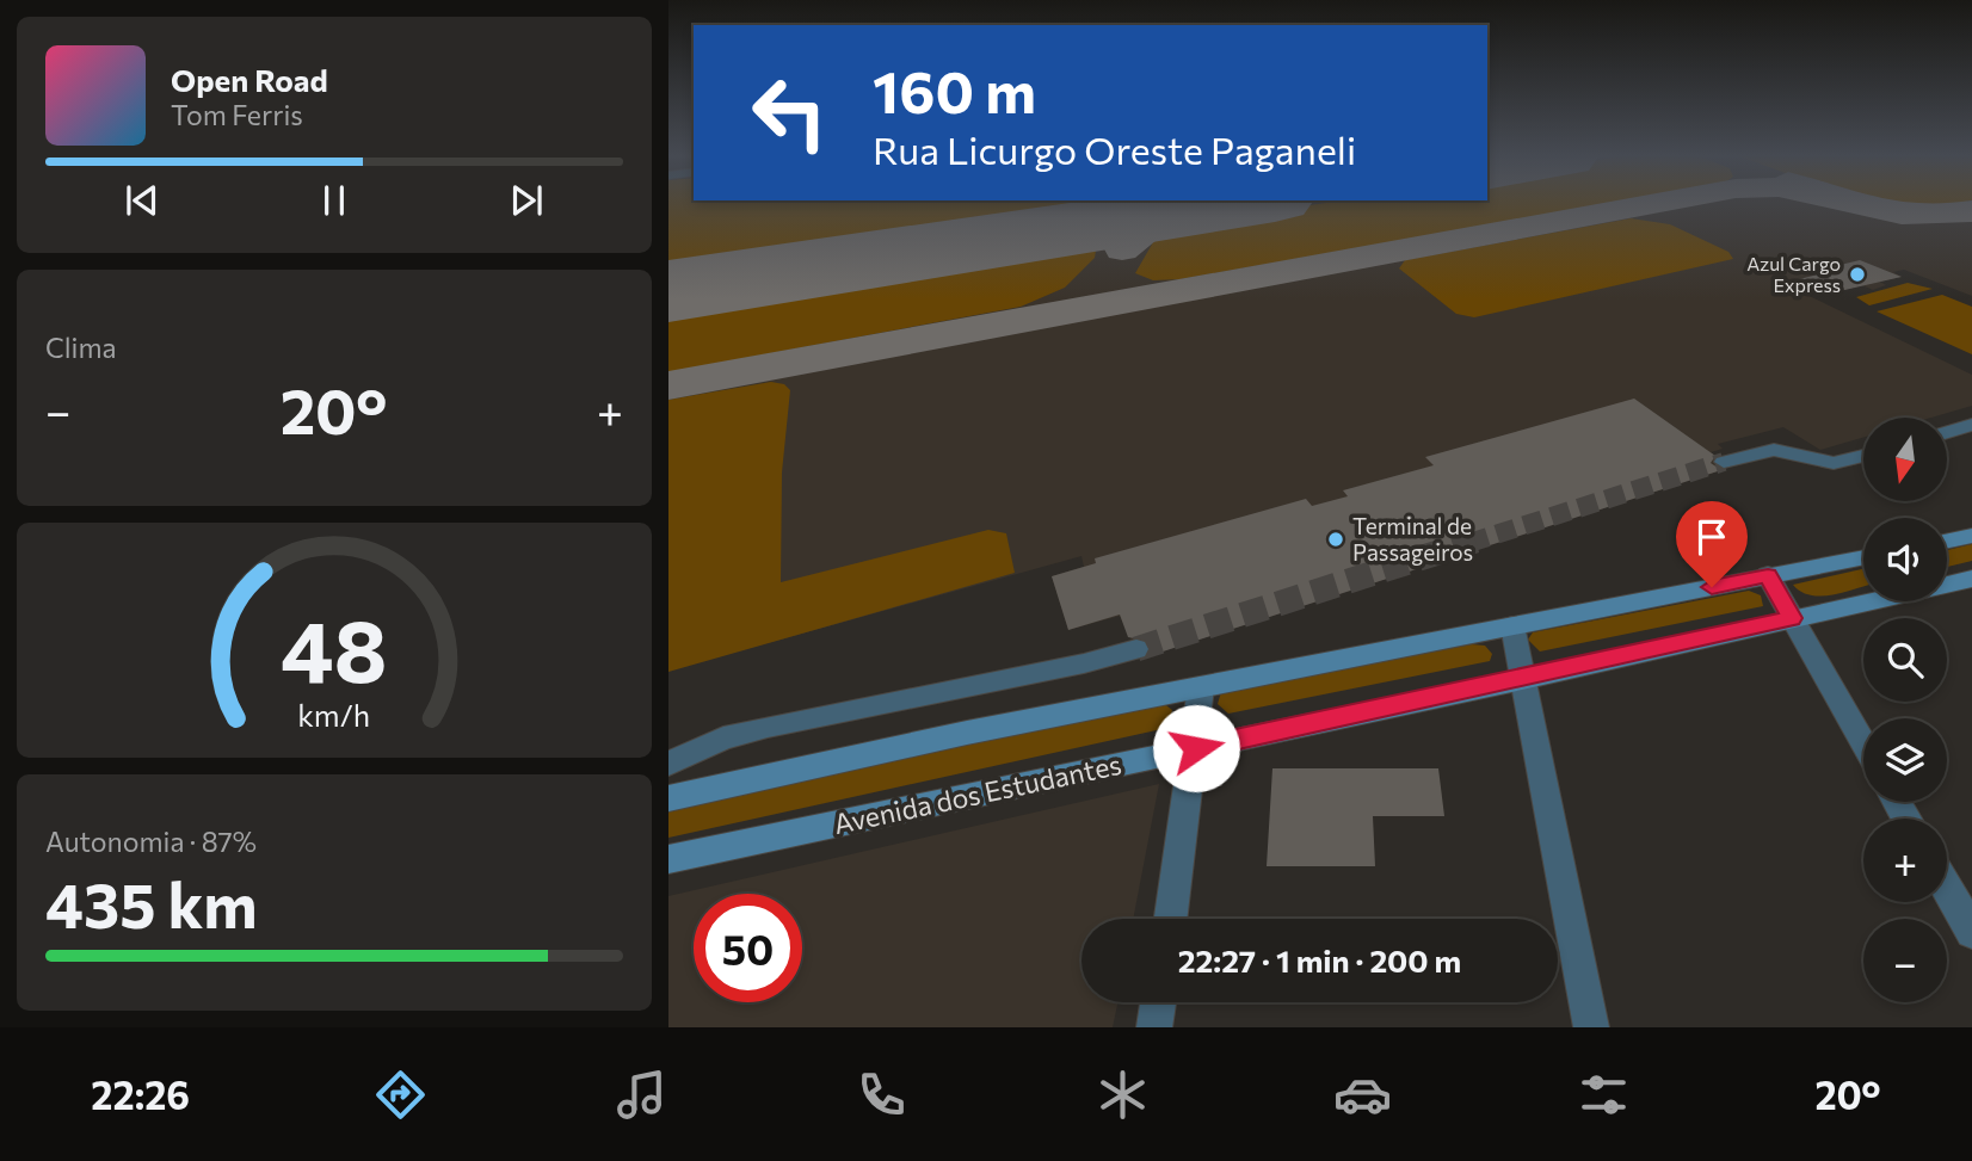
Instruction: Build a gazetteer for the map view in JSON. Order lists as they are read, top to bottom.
{
  "streets": {
    "main road": ["Avenida dos Estudantes"]
  },
  "places": ["Azul Cargo Express", "Terminal de Passageiros"],
  "north": "bottom",
  "page": {
    "turn": ["160 m", "Rua Licurgo Oreste Paganeli"],
    "song": ["Open Road", "Tom Ferris"],
    "tile": [
      "Clima",
      ["Autonomia · 87%", "435 km"]
    ],
    "heat": ["−", "20°", "+"],
    "map_buttons": ["+", "−"],
    "limit": "50",
    "trip": "22:27 · 1 min · 200 m",
    "tabs": ["22:26", "20°"],
    "gauge": ["48", "km/h"]
  }
}
